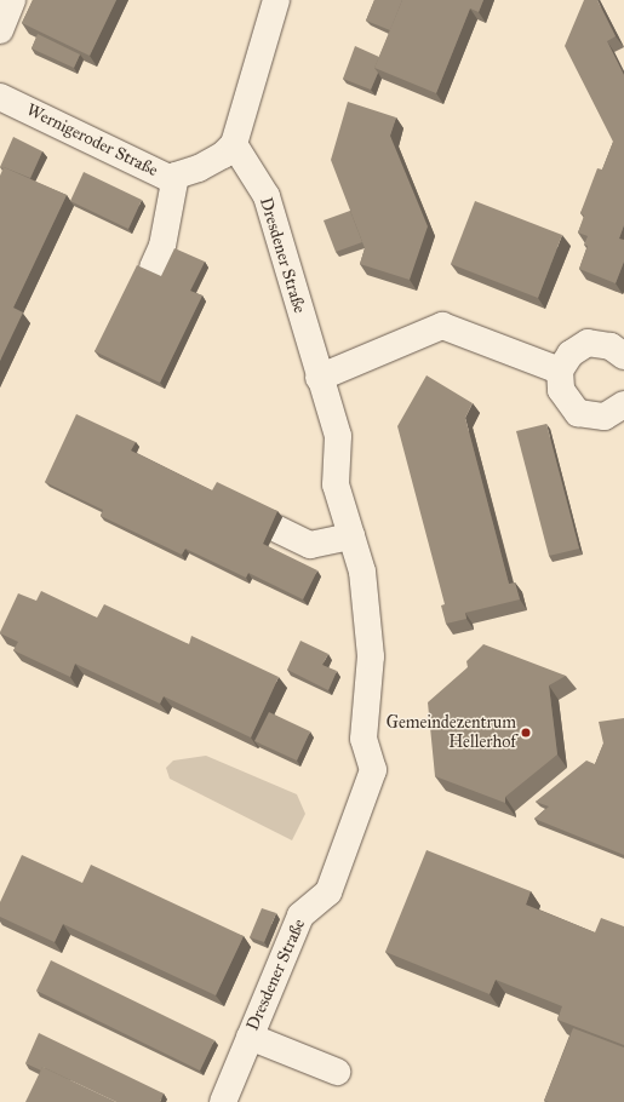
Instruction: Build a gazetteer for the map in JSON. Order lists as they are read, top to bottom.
{
  "streets": {
    "street": ["Wernigeroder Straße", "Dresdener Straße"]
  },
  "crossings": [
    ["Wernigeroder Straße", "Dresdener Straße"]
  ],
  "places": ["Gemeindezentrum Hellerhof"]
}
